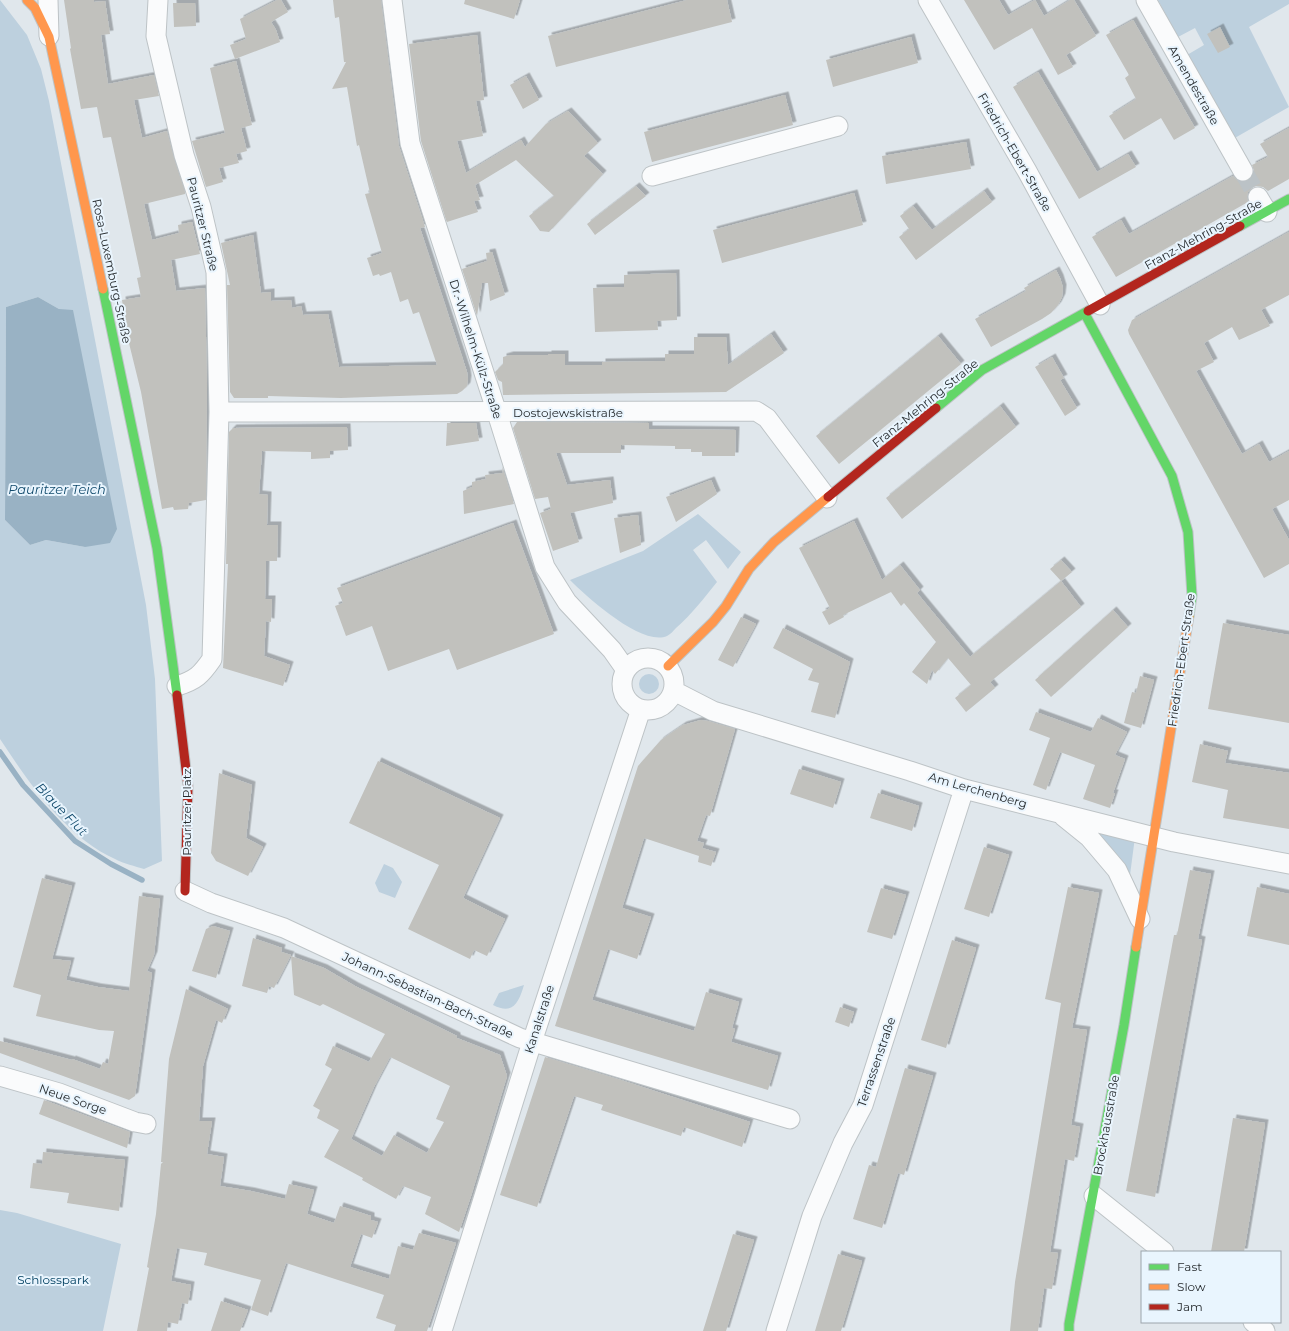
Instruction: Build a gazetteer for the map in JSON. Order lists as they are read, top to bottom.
{
  "streets": {
    "street": [
      "Amendestraße",
      "Friedrich-Ebert-Straße",
      "Pauritzer Straße",
      "Franz-Mehring-Straße",
      "Rosa-Luxemburg-Straße",
      "Dr.-Wilhelm-Külz-Straße",
      "Dostojewskistraße",
      "Am Lerchenberg",
      "Pauritzer Platz",
      "Johann-Sebastian-Bach-Straße",
      "Kanalstraße",
      "Terrassenstraße",
      "Neue Sorge",
      "Brockhausstraße"
    ]
  },
  "crossings": [
    ["Friedrich-Ebert-Straße", "Franz-Mehring-Straße"],
    ["Friedrich-Ebert-Straße", "Am Lerchenberg"],
    ["Friedrich-Ebert-Straße", "Brockhausstraße"],
    ["Pauritzer Straße", "Dostojewskistraße"],
    ["Pauritzer Straße", "Pauritzer Platz"],
    ["Franz-Mehring-Straße", "Dr.-Wilhelm-Külz-Straße"],
    ["Franz-Mehring-Straße", "Dostojewskistraße"],
    ["Franz-Mehring-Straße", "Am Lerchenberg"],
    ["Franz-Mehring-Straße", "Kanalstraße"],
    ["Rosa-Luxemburg-Straße", "Pauritzer Platz"],
    ["Dr.-Wilhelm-Külz-Straße", "Dostojewskistraße"],
    ["Dr.-Wilhelm-Külz-Straße", "Am Lerchenberg"],
    ["Dr.-Wilhelm-Külz-Straße", "Kanalstraße"],
    ["Am Lerchenberg", "Kanalstraße"],
    ["Am Lerchenberg", "Terrassenstraße"],
    ["Am Lerchenberg", "Brockhausstraße"],
    ["Pauritzer Platz", "Johann-Sebastian-Bach-Straße"],
    ["Johann-Sebastian-Bach-Straße", "Kanalstraße"]
  ],
  "water": ["Pauritzer Teich", "Blaue Flut"],
  "parks": ["Schlosspark"],
  "legend": ["Fast", "Slow", "Jam"]
}
